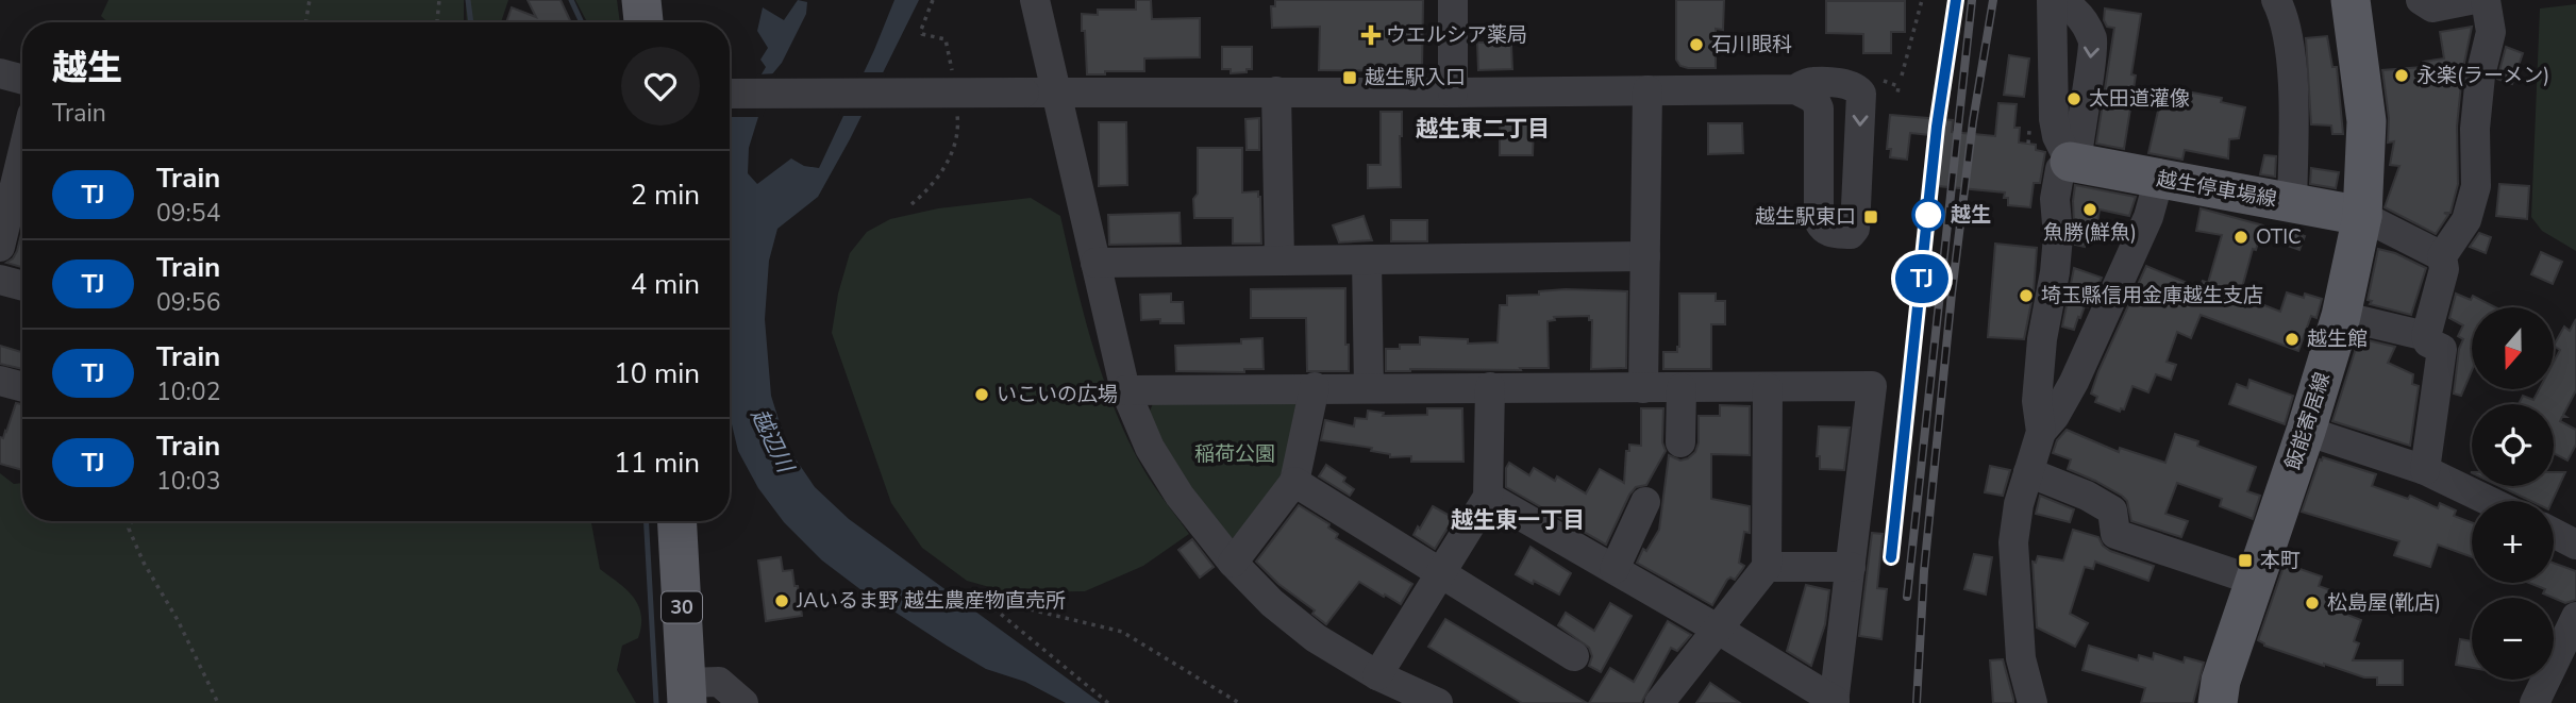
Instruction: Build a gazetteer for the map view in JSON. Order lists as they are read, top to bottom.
{
  "streets": {
    "main road": ["越生停車場線", "飯能寄居線", "30"]
  },
  "crossings": [
    ["越生停車場線", "飯能寄居線"]
  ],
  "districts": ["越生東二丁目", "越生東一丁目"],
  "water": ["越辺川"],
  "parks": ["稲荷公園"],
  "places": {
    "health": ["ウエルシア薬局"],
    "other": [
      "石川眼科",
      "永楽(ラーメン)",
      "太田道灌像",
      "魚勝(鮮魚)",
      "越生",
      "OTIC",
      "埼玉縣信用金庫越生支店",
      "越生館",
      "いこいの広場",
      "JAいるま野 越生農産物直売所",
      "松島屋(靴店)"
    ],
    "transit": ["越生駅入口", "越生駅東口", "本町"]
  },
  "north": "bottom",
  "page": {
    "on_map": "TJ",
    "heading": ["越生", "Train"],
    "list": [
      {
        "mark": "TJ",
        "name": "Train",
        "note": "09:54",
        "value": "2 min"
      },
      {
        "mark": "TJ",
        "name": "Train",
        "note": "09:56",
        "value": "4 min"
      },
      {
        "mark": "TJ",
        "name": "Train",
        "note": "10:02",
        "value": "10 min"
      },
      {
        "mark": "TJ",
        "name": "Train",
        "note": "10:03",
        "value": "11 min"
      }
    ],
    "map_buttons": ["+", "−"]
  }
}
